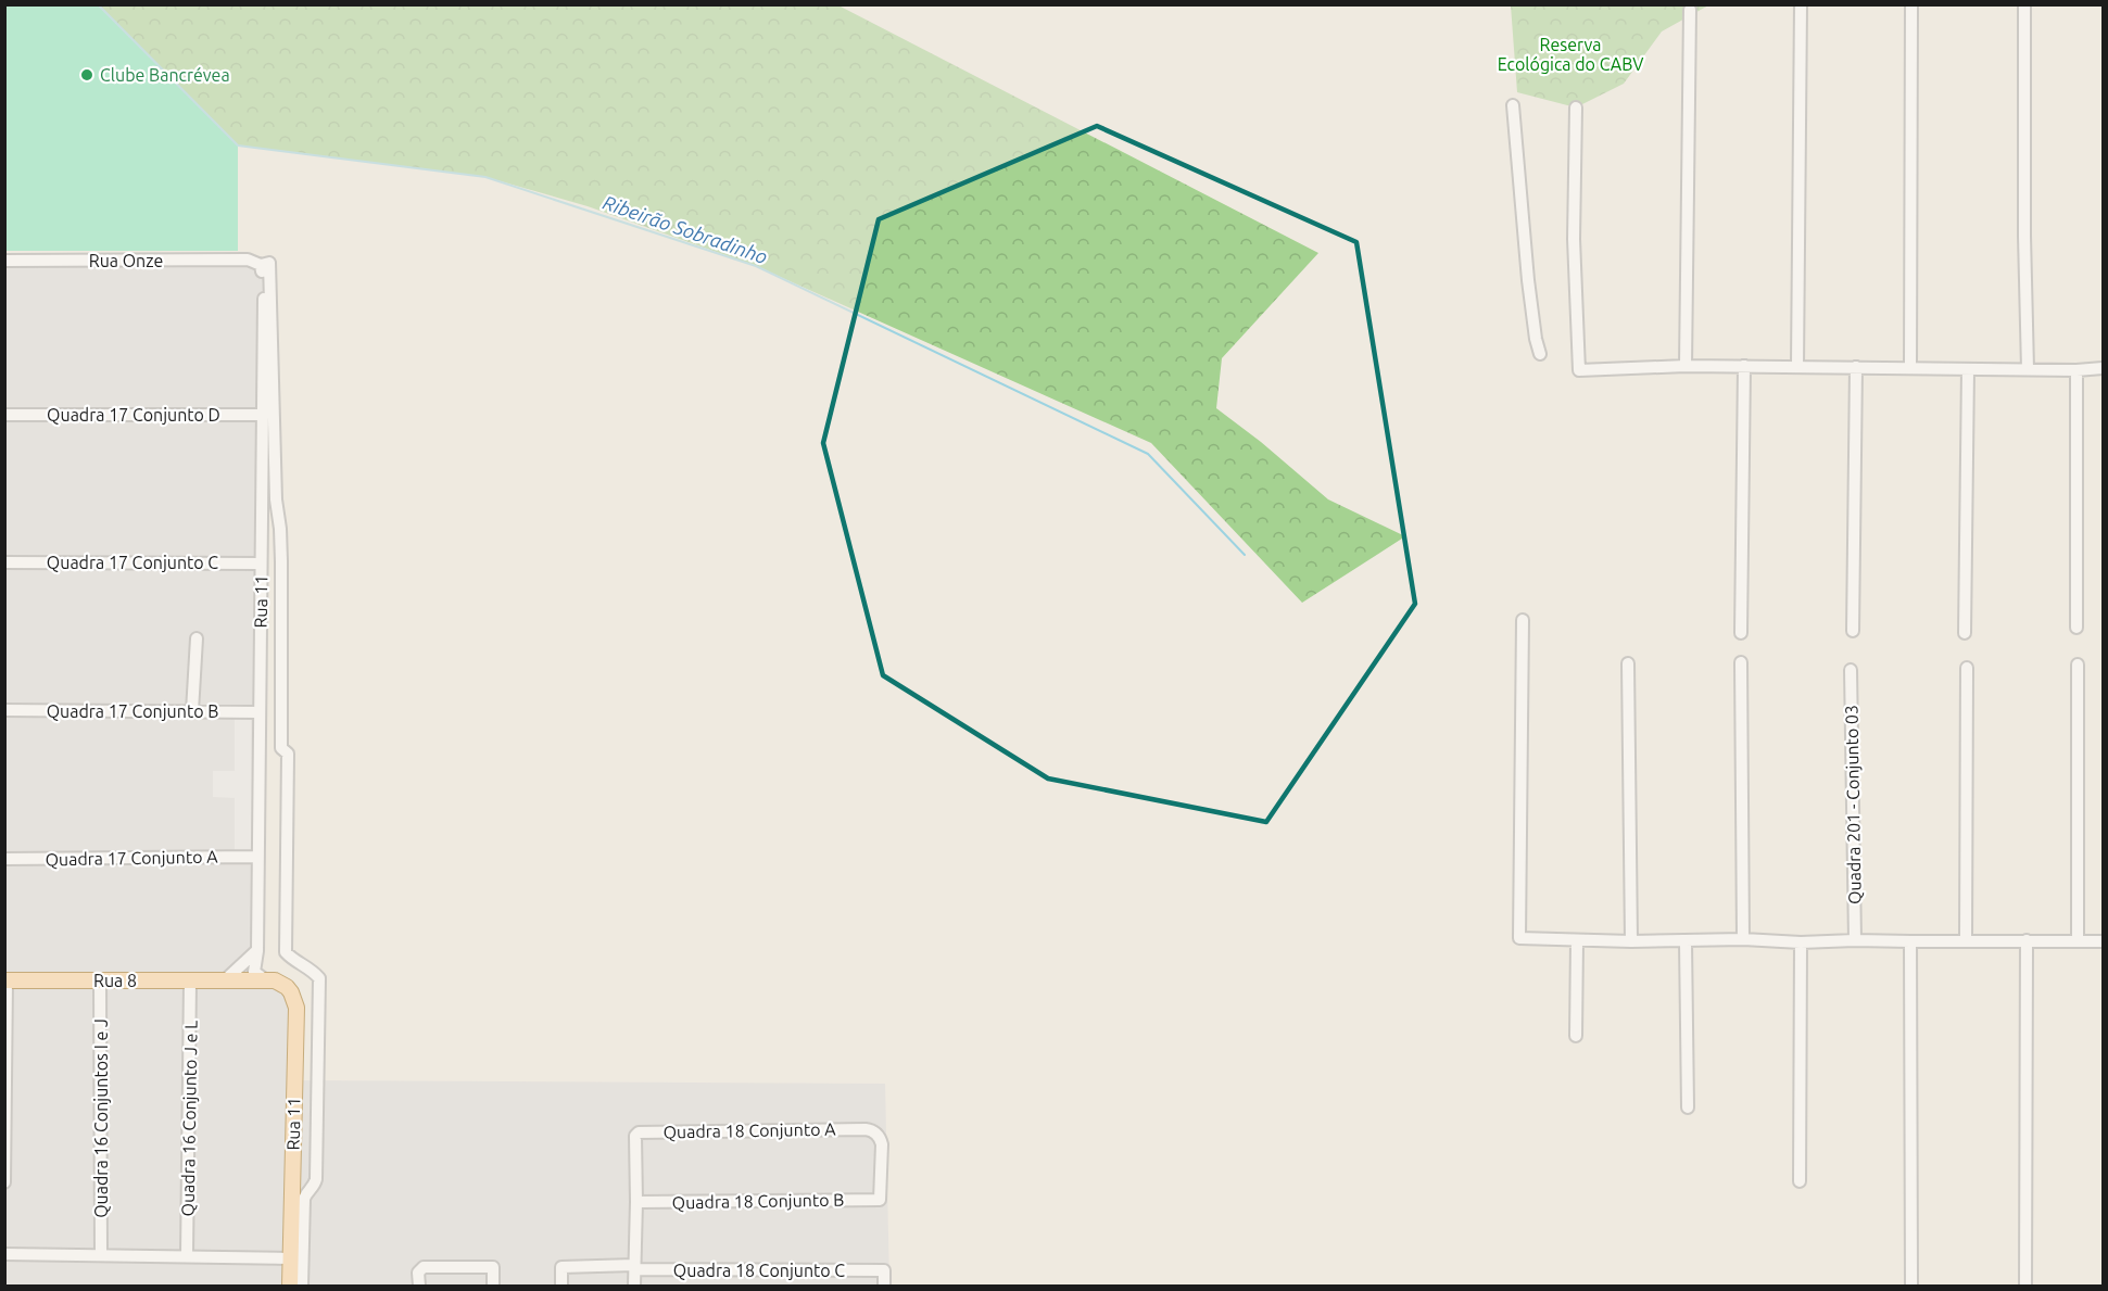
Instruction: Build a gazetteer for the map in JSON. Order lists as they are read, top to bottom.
{
  "streets": {
    "main road": ["Rua 11", "Rua 8"],
    "street": [
      "Rua Onze",
      "Quadra 17 Conjunto D",
      "Quadra 17 Conjunto C",
      "Quadra 17 Conjunto B",
      "Quadra 201 - Conjunto 03",
      "Quadra 17 Conjunto A",
      "Quadra 16 Conjuntos I e J",
      "Quadra 16 Conjunto J e L",
      "Quadra 18 Conjunto A",
      "Quadra 18 Conjunto B",
      "Quadra 18 Conjunto C"
    ]
  },
  "crossings": [
    ["Rua Onze", "Rua 11"],
    ["Quadra 17 Conjunto D", "Rua 11"],
    ["Quadra 17 Conjunto C", "Rua 11"],
    ["Rua 11", "Quadra 17 Conjunto B"],
    ["Rua 11", "Quadra 17 Conjunto A"],
    ["Rua 11", "Rua 8"],
    ["Rua 8", "Quadra 16 Conjuntos I e J"],
    ["Rua 8", "Quadra 16 Conjunto J e L"],
    ["Quadra 18 Conjunto A", "Quadra 18 Conjunto B"]
  ],
  "water": ["Ribeirão Sobradinho"],
  "parks": ["Reserva Ecológica do CABV"],
  "places": ["Clube Bancrévea"]
}
